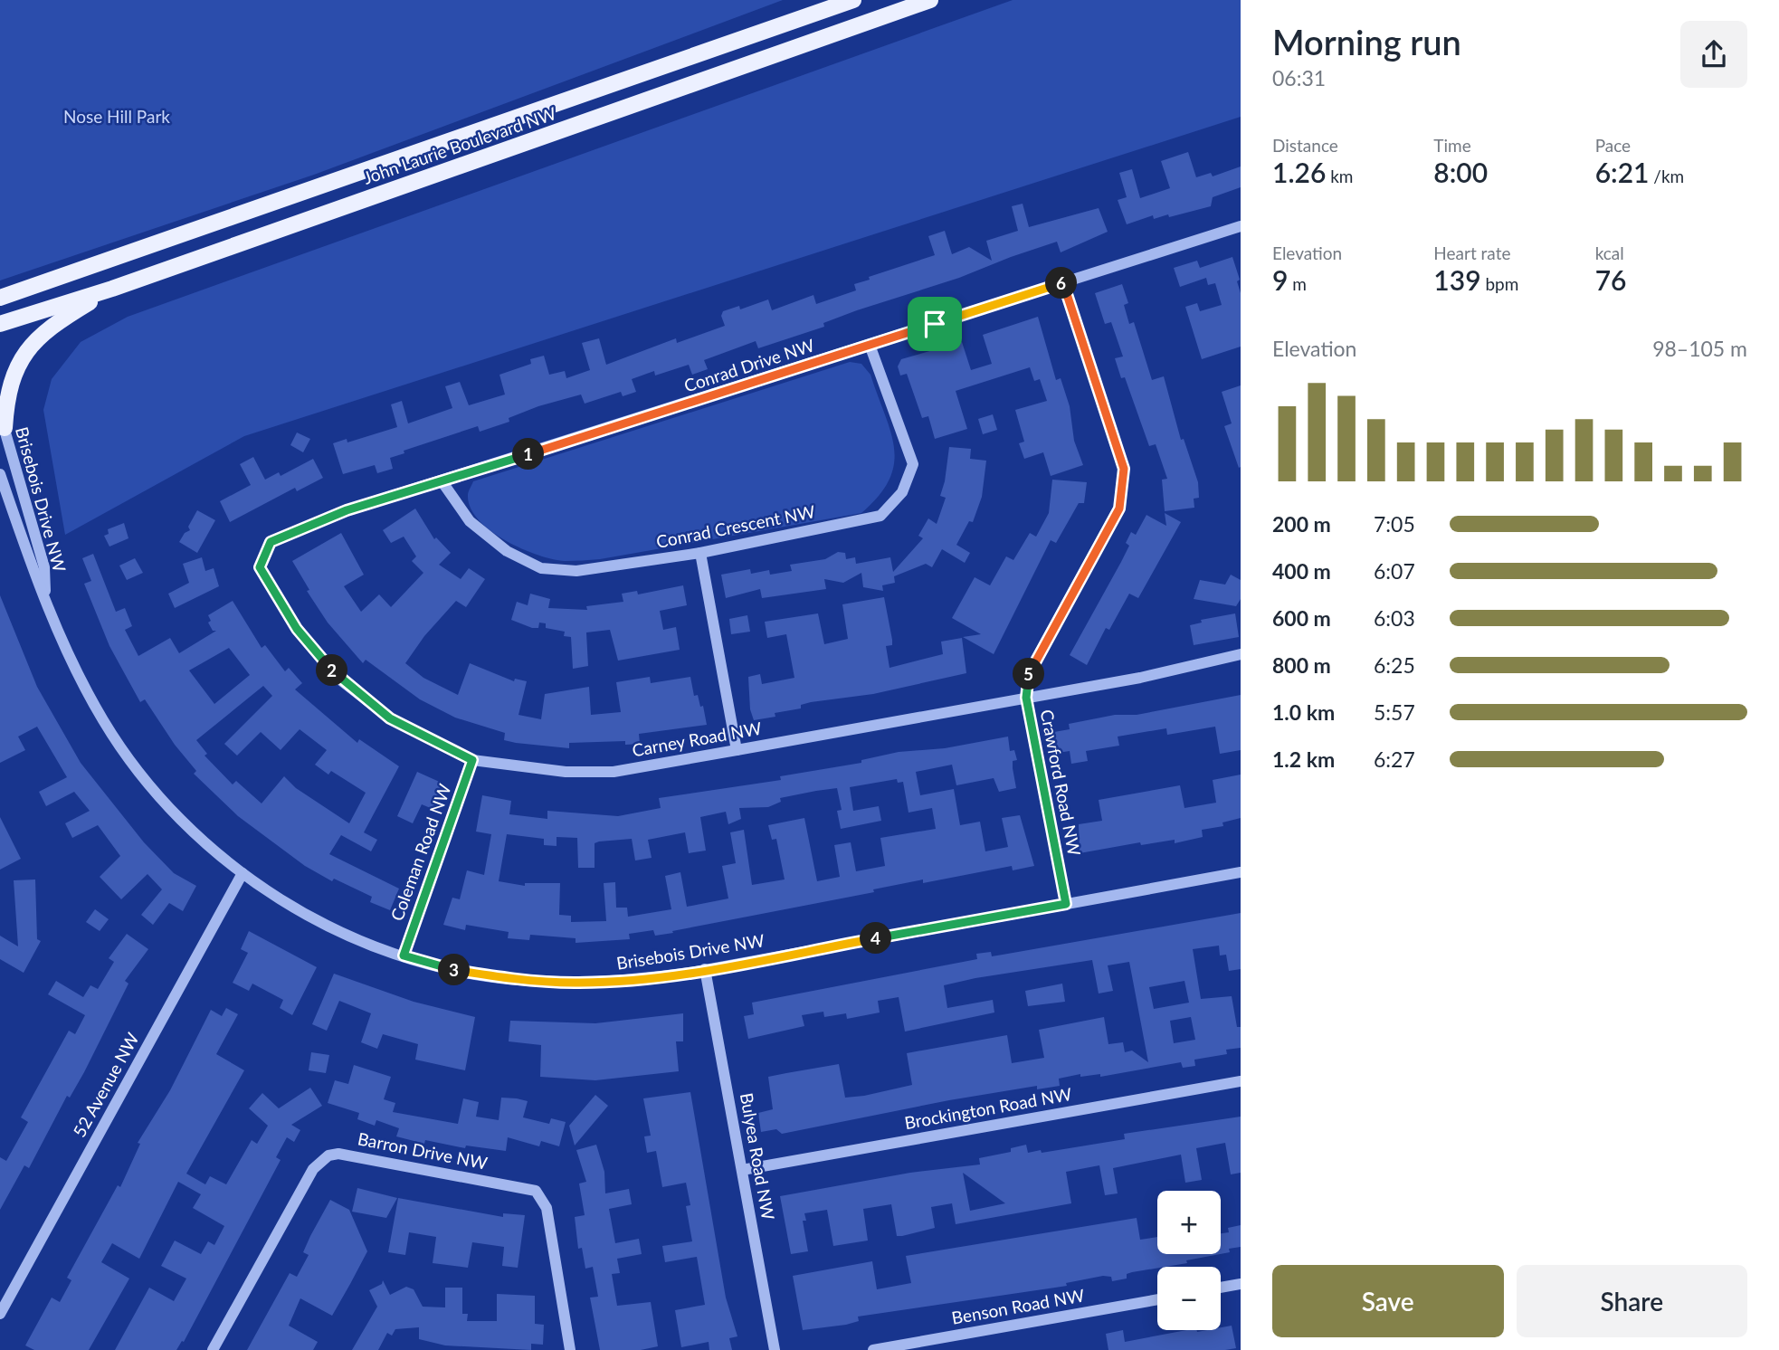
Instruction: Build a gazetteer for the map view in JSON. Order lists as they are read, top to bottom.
{
  "streets": {
    "main road": ["John Laurie Boulevard NW"],
    "street": [
      "Conrad Drive NW",
      "Brisebois Drive NW",
      "Conrad Crescent NW",
      "Carney Road NW",
      "Crawford Road NW",
      "Coleman Road NW",
      "52 Avenue NW",
      "Brockington Road NW",
      "Barron Drive NW",
      "Bulyea Road NW",
      "Benson Road NW"
    ]
  },
  "crossings": [
    ["Conrad Drive NW", "Conrad Crescent NW"],
    ["Conrad Drive NW", "Carney Road NW"],
    ["Conrad Drive NW", "Crawford Road NW"],
    ["Brisebois Drive NW", "Crawford Road NW"],
    ["Brisebois Drive NW", "Coleman Road NW"],
    ["Brisebois Drive NW", "52 Avenue NW"],
    ["Brisebois Drive NW", "Bulyea Road NW"],
    ["Carney Road NW", "Crawford Road NW"],
    ["Carney Road NW", "Coleman Road NW"],
    ["Brockington Road NW", "Bulyea Road NW"]
  ],
  "parks": ["Nose Hill Park"],
  "page": {
    "heading": ["Morning run", "06:31"],
    "stats": [
      ["Distance", "1.26 km"],
      ["Time", "8:00"],
      ["Pace", "6:21 /km"],
      ["Elevation", "9 m"],
      ["Heart rate", "139 bpm"],
      ["kcal", "76"]
    ],
    "pins": [
      "6",
      "1",
      "2",
      "5",
      "4",
      "3"
    ],
    "chart": ["Elevation", "98–105 m"],
    "list": [
      {
        "name": "200 m",
        "note": "7:05"
      },
      {
        "name": "400 m",
        "note": "6:07"
      },
      {
        "name": "600 m",
        "note": "6:03"
      },
      {
        "name": "800 m",
        "note": "6:25"
      },
      {
        "name": "1.0 km",
        "note": "5:57"
      },
      {
        "name": "1.2 km",
        "note": "6:27"
      }
    ],
    "map_buttons": ["+", "−"],
    "buttons": ["Save", "Share"]
  }
}
